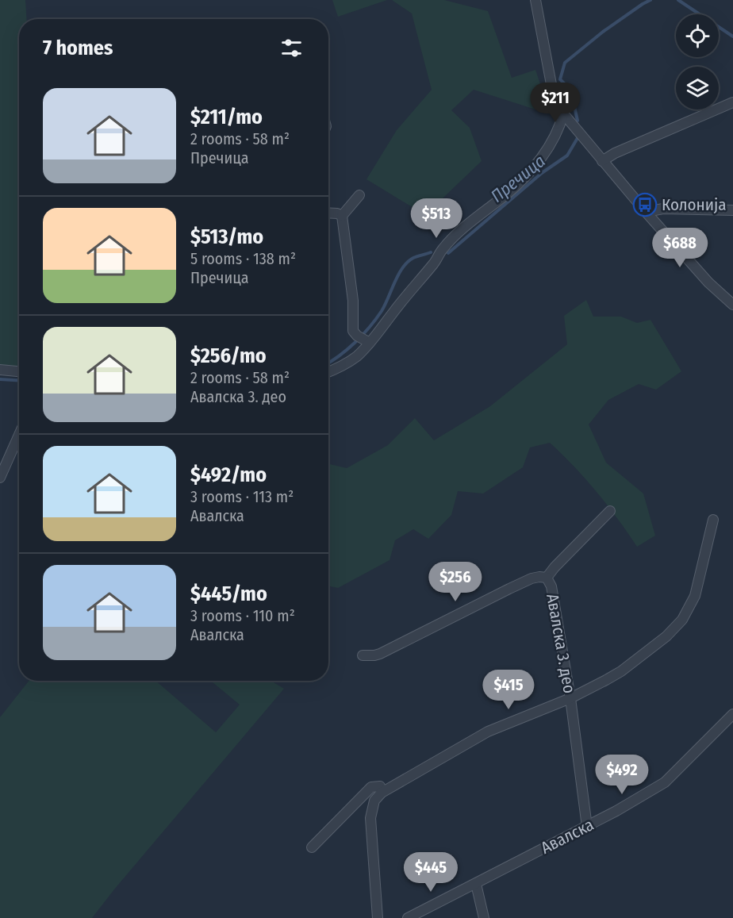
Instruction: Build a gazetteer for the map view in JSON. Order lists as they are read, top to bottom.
{
  "streets": {
    "street": ["Авалска 3. део", "Авалска"]
  },
  "crossings": [
    ["Авалска 3. део", "Авалска"]
  ],
  "water": ["Пречица"],
  "places": {
    "bus stop": ["Колонија"]
  },
  "page": {
    "heading": "7 homes",
    "list": [
      {
        "name": "$211/mo",
        "note": "2 rooms · 58 m² · Пречица"
      },
      {
        "name": "$513/mo",
        "note": "5 rooms · 138 m² · Пречица"
      },
      {
        "name": "$256/mo",
        "note": "2 rooms · 58 m² · Авалска 3. део"
      },
      {
        "name": "$492/mo",
        "note": "3 rooms · 113 m² · Авалска"
      },
      {
        "name": "$445/mo",
        "note": "3 rooms · 110 m² · Авалска"
      }
    ],
    "price": [
      "$211",
      "$513",
      "$688",
      "$256",
      "$415",
      "$492",
      "$445"
    ]
  }
}
